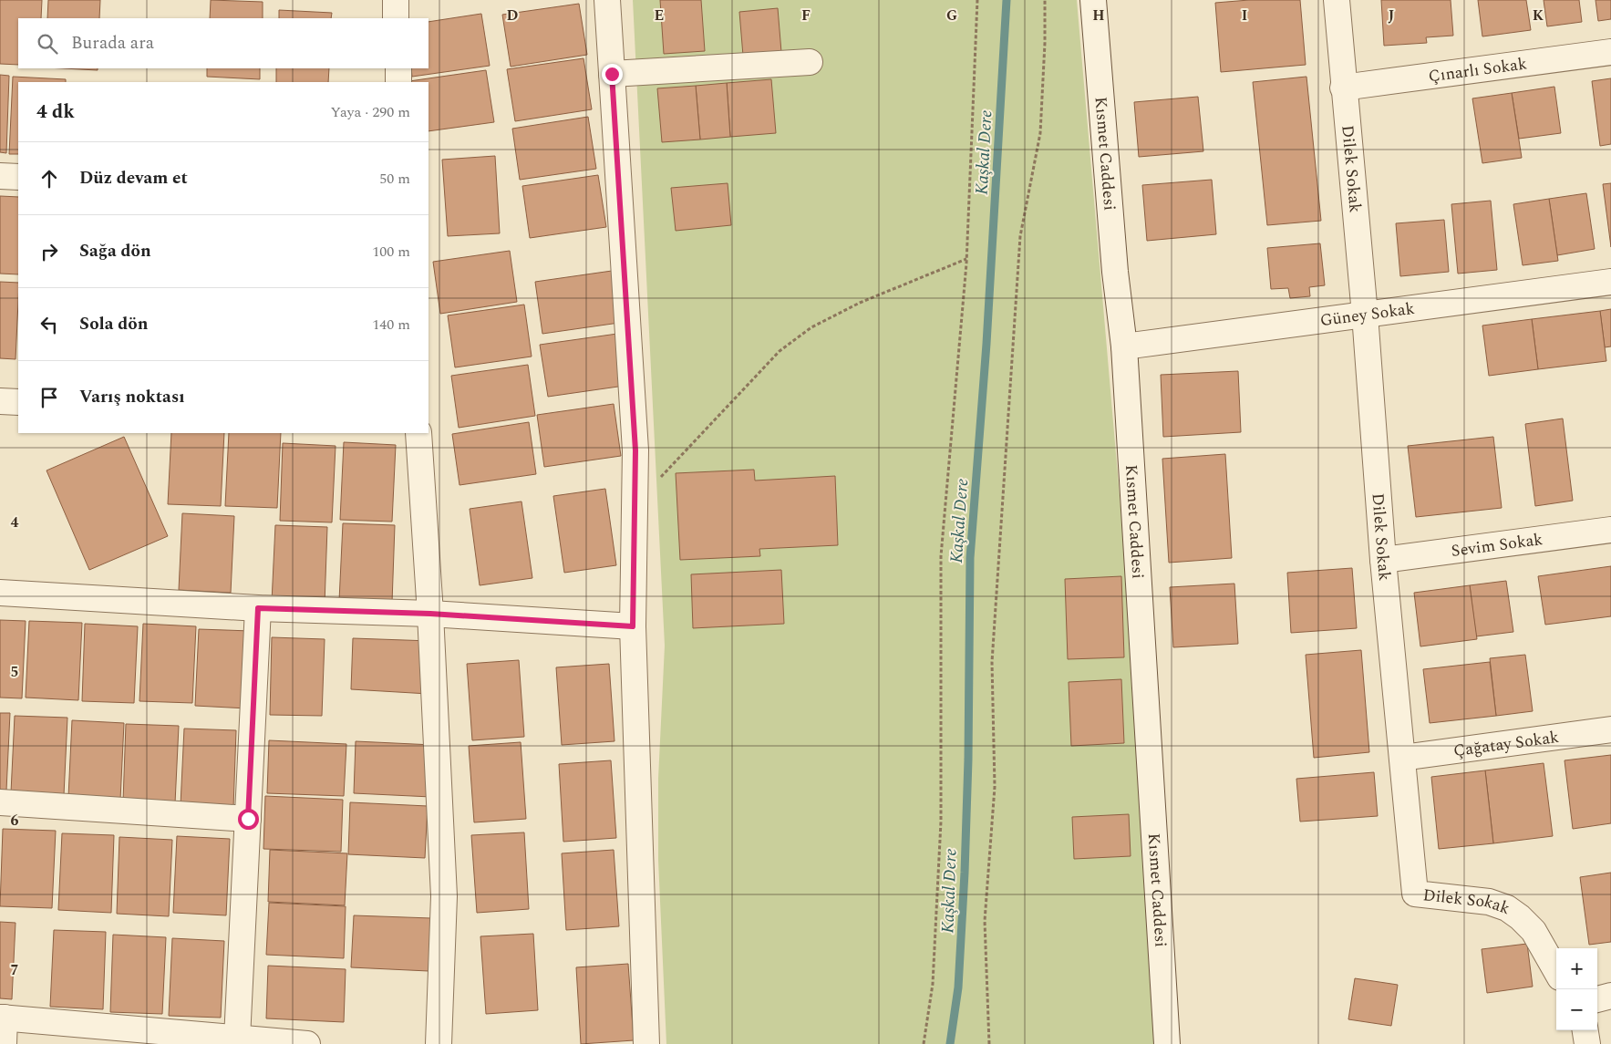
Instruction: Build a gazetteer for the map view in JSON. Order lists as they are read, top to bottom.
{
  "streets": {
    "street": [
      "Çınarlı Sokak",
      "Kısmet Caddesi",
      "Dilek Sokak",
      "Güney Sokak",
      "Sevim Sokak",
      "Çağatay Sokak"
    ]
  },
  "crossings": [
    ["Çınarlı Sokak", "Dilek Sokak"],
    ["Kısmet Caddesi", "Güney Sokak"],
    ["Dilek Sokak", "Güney Sokak"],
    ["Dilek Sokak", "Sevim Sokak"],
    ["Dilek Sokak", "Çağatay Sokak"]
  ],
  "water": ["Kaşkal Dere"],
  "page": {
    "search": "Burada ara",
    "heading": ["4 dk", "Yaya · 290 m"],
    "list": [
      ["Düz devam et", "50 m"],
      ["Sağa dön", "100 m"],
      ["Sola dön", "140 m"],
      "Varış noktası"
    ],
    "map_buttons": ["+", "−"]
  },
  "grid": {
    "columns": [
      "D",
      "E",
      "F",
      "G",
      "H",
      "I",
      "J",
      "K"
    ],
    "rows": [
      "4",
      "5",
      "6",
      "7"
    ]
  }
}
